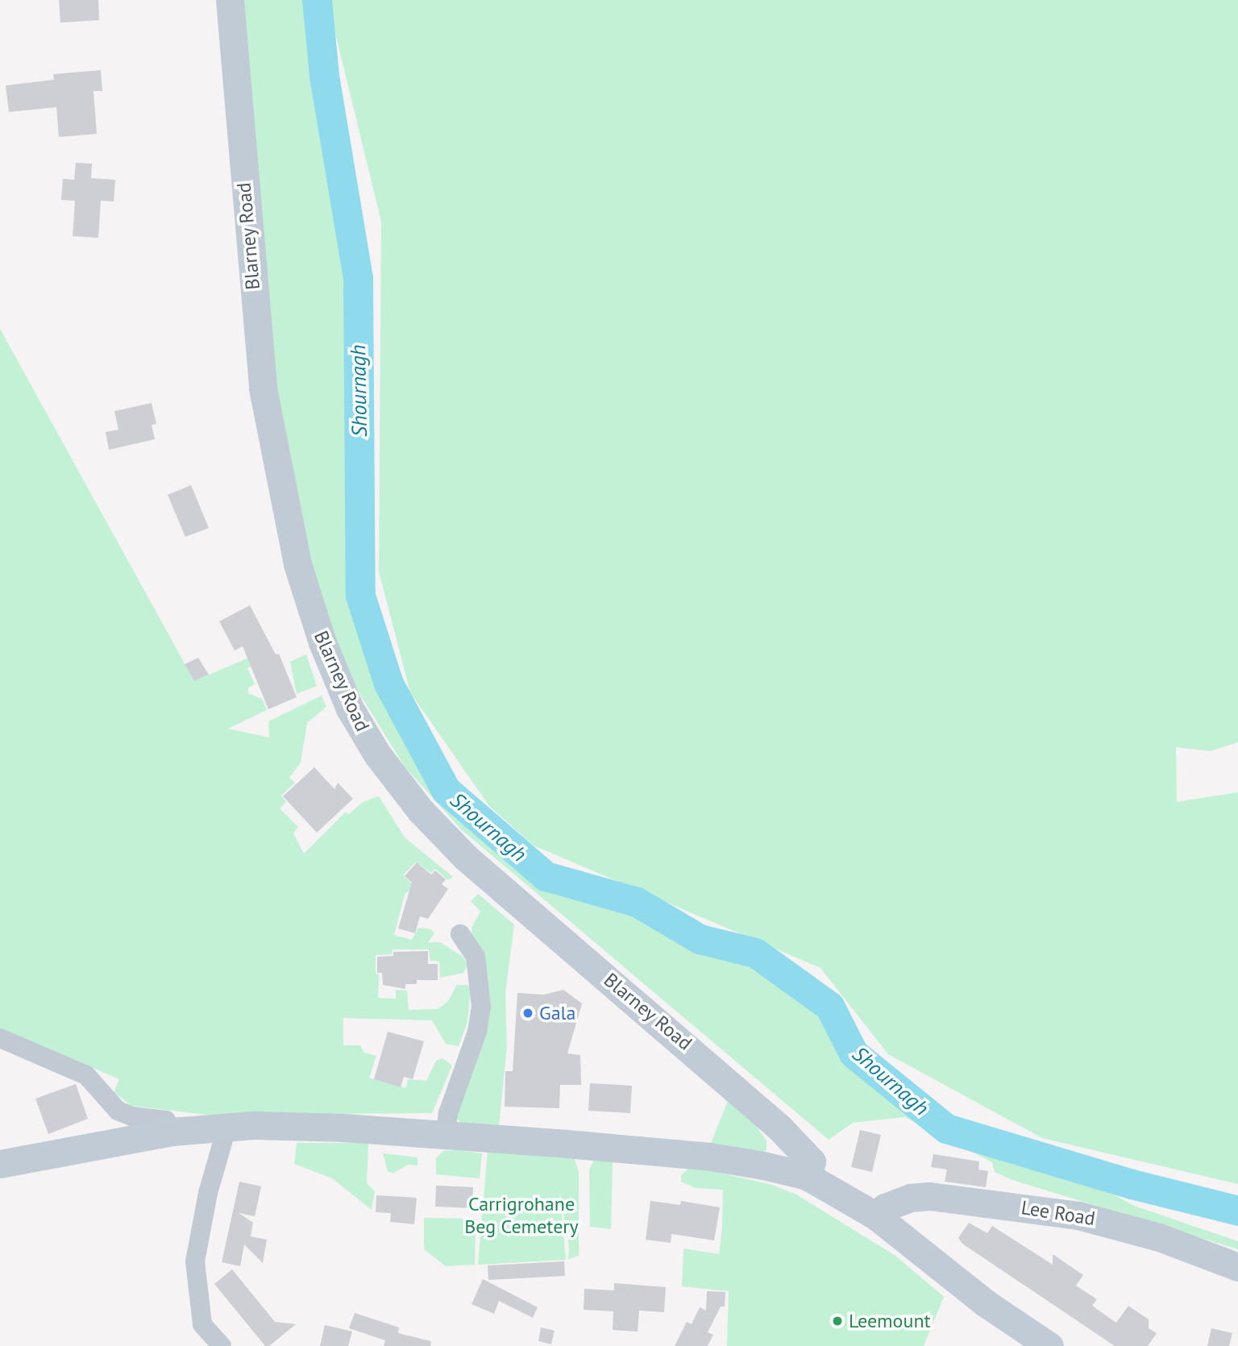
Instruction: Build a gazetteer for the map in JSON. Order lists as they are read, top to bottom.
{
  "streets": {
    "main road": ["Blarney Road", "Lee Road"]
  },
  "water": ["Shournagh"],
  "parks": ["Carrigrohane Beg Cemetery"],
  "places": ["Gala", "Leemount"]
}
